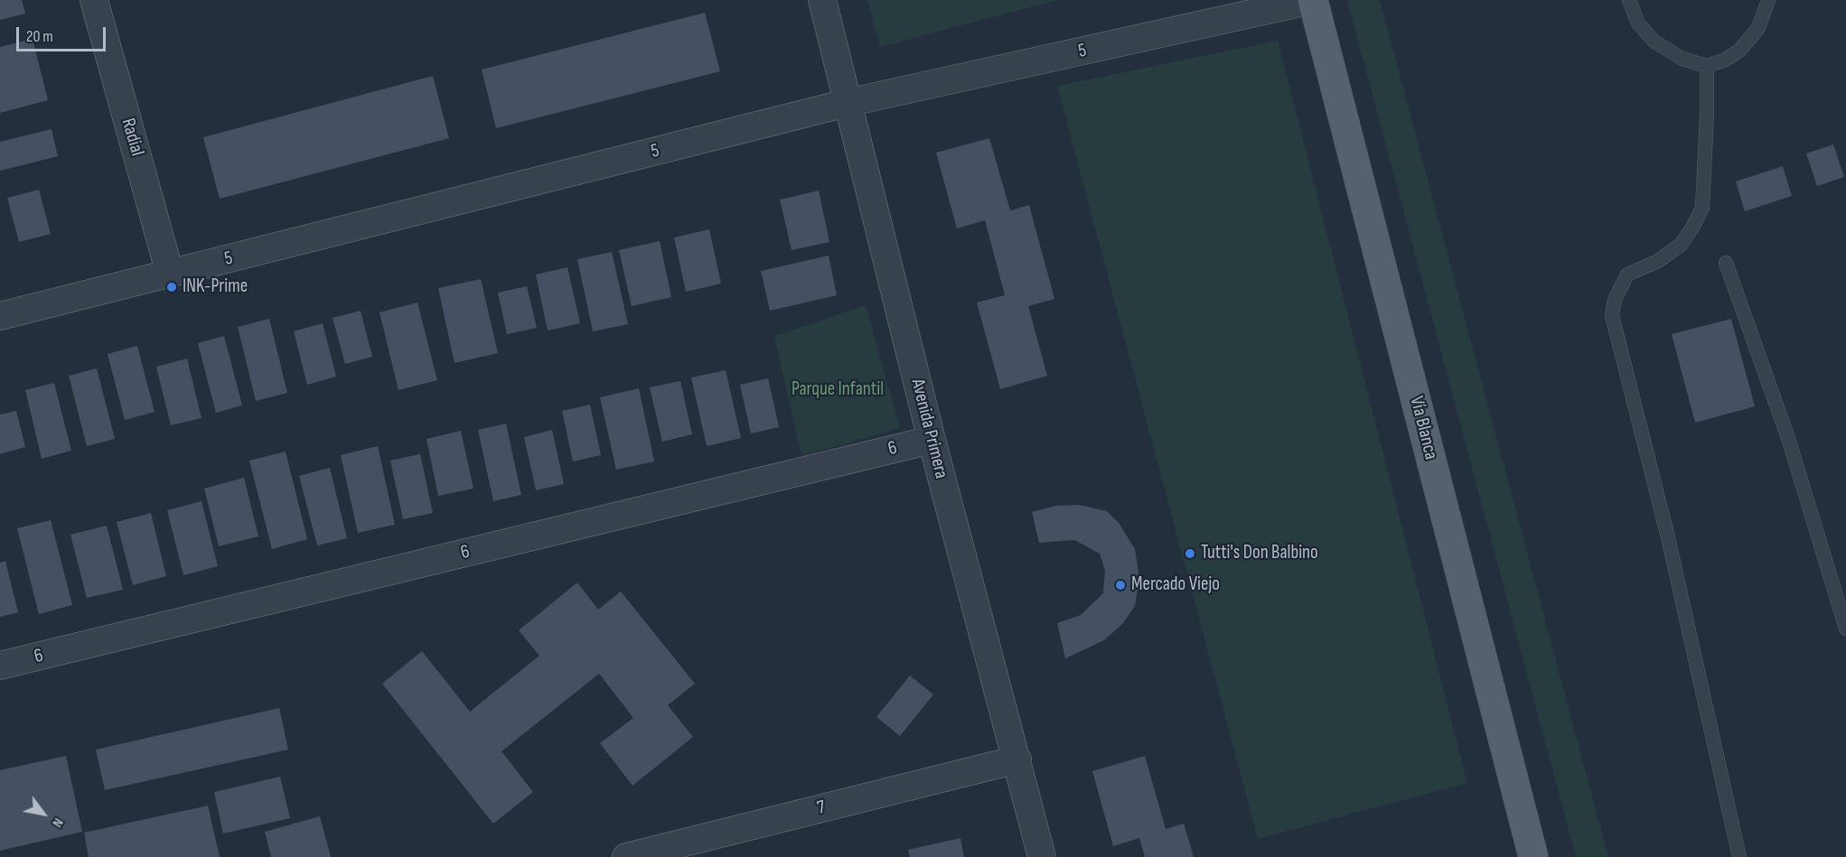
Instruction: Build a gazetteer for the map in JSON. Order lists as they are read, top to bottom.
{
  "streets": {
    "main road": ["Vía Blanca"],
    "street": [
      "5",
      "Radial",
      "Avenida Primera",
      "6",
      "7"
    ]
  },
  "crossings": [
    ["5", "Radial"],
    ["5", "Vía Blanca"],
    ["5", "Avenida Primera"],
    ["Avenida Primera", "6"],
    ["Avenida Primera", "7"]
  ],
  "parks": ["Parque Infantil"],
  "places": ["INK-Prime", "Tutti's Don Balbino", "Mercado Viejo"],
  "scale_bar": "20 m",
  "north": "bottom right"
}
